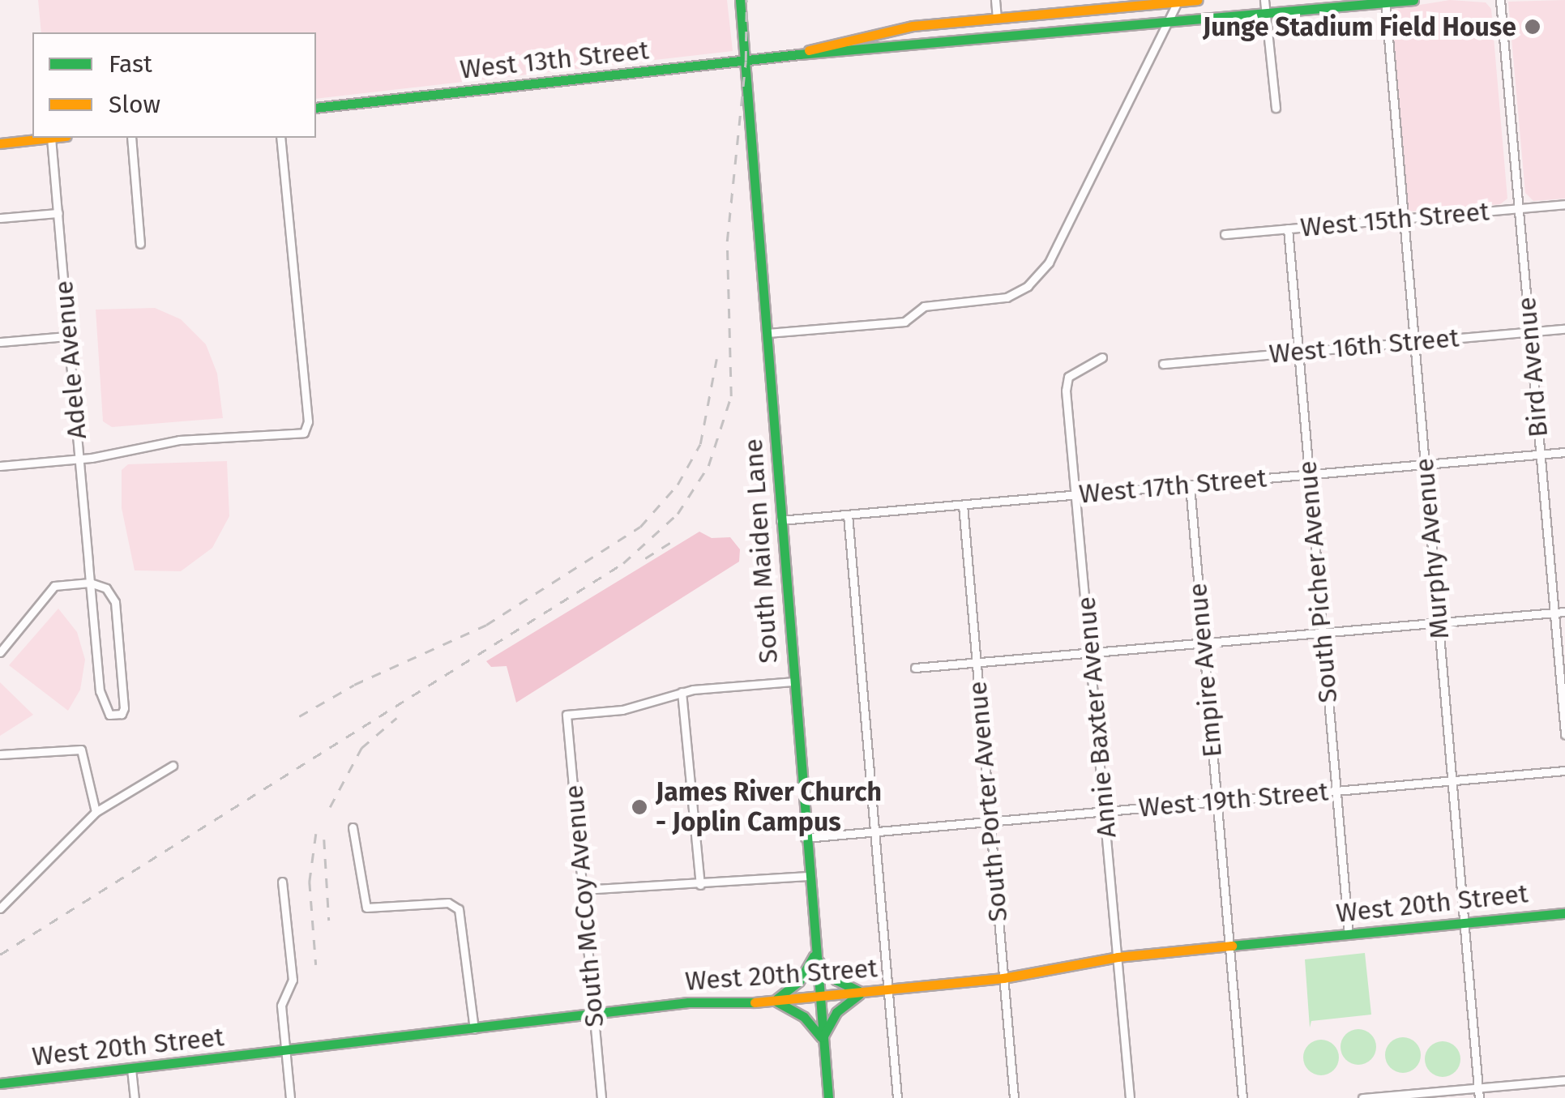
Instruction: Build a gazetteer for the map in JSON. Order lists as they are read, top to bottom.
{
  "streets": {
    "main road": ["West 13th Street", "South Maiden Lane", "West 20th Street"],
    "street": [
      "West 15th Street",
      "West 16th Street",
      "Adele Avenue",
      "Bird Avenue",
      "West 17th Street",
      "Murphy Avenue",
      "South Picher Avenue",
      "Empire Avenue",
      "Annie Baxter Avenue",
      "West 19th Street",
      "South Porter Avenue",
      "South McCoy Avenue"
    ]
  },
  "crossings": [
    ["West 13th Street", "Murphy Avenue"],
    ["West 13th Street", "South Maiden Lane"],
    ["West 15th Street", "Bird Avenue"],
    ["West 15th Street", "Murphy Avenue"],
    ["West 15th Street", "South Picher Avenue"],
    ["West 16th Street", "Bird Avenue"],
    ["West 16th Street", "Murphy Avenue"],
    ["West 16th Street", "South Picher Avenue"],
    ["Bird Avenue", "West 17th Street"],
    ["West 17th Street", "Murphy Avenue"],
    ["West 17th Street", "South Maiden Lane"],
    ["West 17th Street", "South Picher Avenue"],
    ["West 17th Street", "Empire Avenue"],
    ["West 17th Street", "Annie Baxter Avenue"],
    ["West 17th Street", "South Porter Avenue"],
    ["Murphy Avenue", "West 19th Street"],
    ["Murphy Avenue", "West 20th Street"],
    ["South Maiden Lane", "West 19th Street"],
    ["South Maiden Lane", "West 20th Street"],
    ["South Picher Avenue", "West 19th Street"],
    ["South Picher Avenue", "West 20th Street"],
    ["Empire Avenue", "West 19th Street"],
    ["Empire Avenue", "West 20th Street"],
    ["Annie Baxter Avenue", "West 19th Street"],
    ["Annie Baxter Avenue", "West 20th Street"],
    ["West 19th Street", "South Porter Avenue"],
    ["South Porter Avenue", "West 20th Street"],
    ["West 20th Street", "South McCoy Avenue"]
  ],
  "places": ["Junge Stadium Field House", "James River Church - Joplin Campus"],
  "legend": ["Fast", "Slow"]
}
